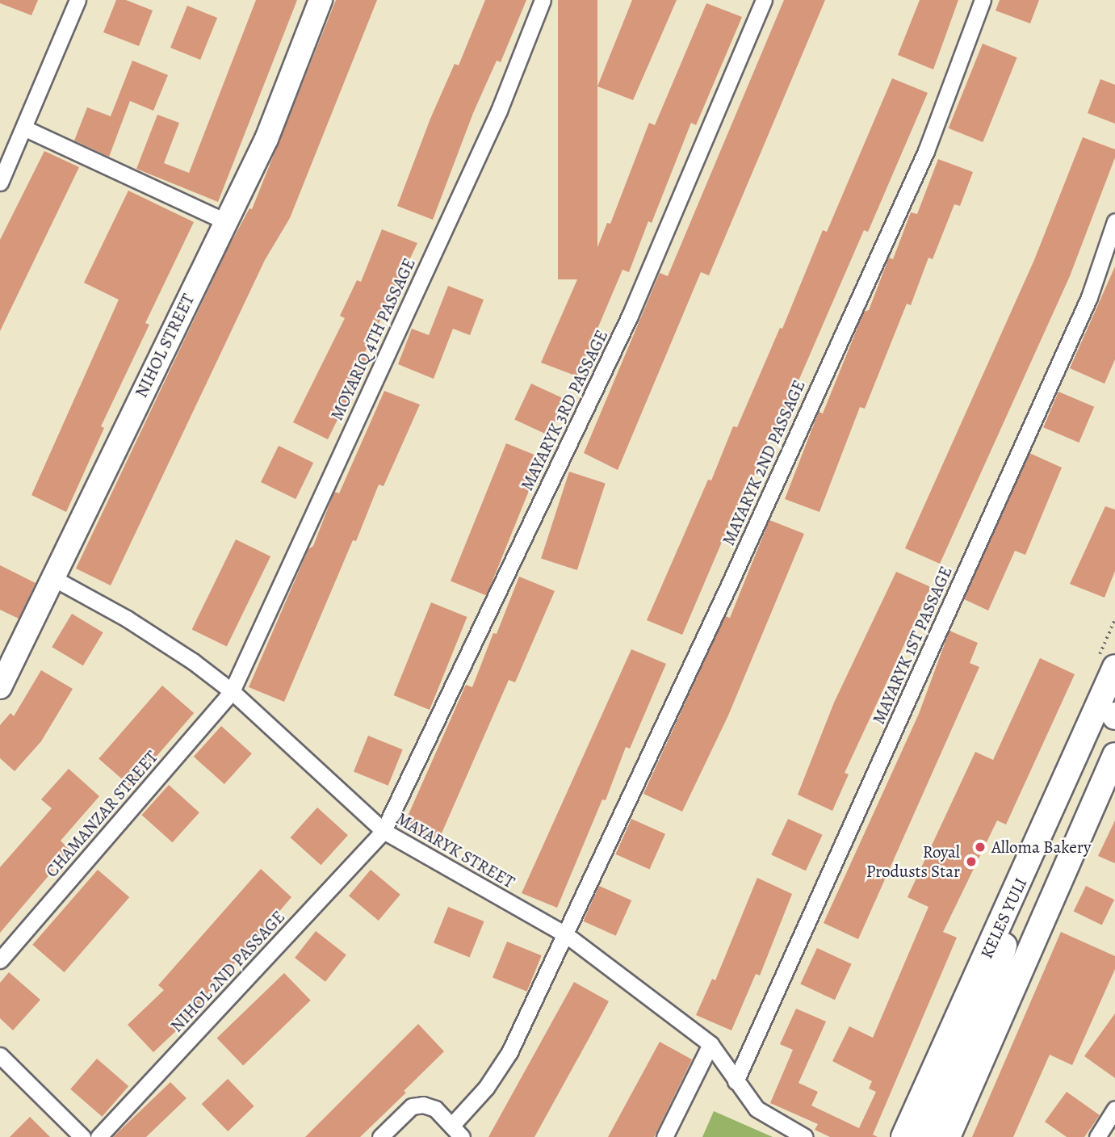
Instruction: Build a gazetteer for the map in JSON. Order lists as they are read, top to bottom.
{
  "streets": {
    "main road": ["KELES YULI"],
    "street": [
      "MOYARIQ 4TH PASSAGE",
      "NIHOL STREET",
      "MAYARYK 3RD PASSAGE",
      "MAYARYK 2ND PASSAGE",
      "MAYARYK 1ST PASSAGE",
      "CHAMANZAR STREET",
      "MAYARYK STREET",
      "NIHOL 2ND PASSAGE"
    ]
  },
  "crossings": [
    ["MOYARIQ 4TH PASSAGE", "CHAMANZAR STREET"],
    ["MOYARIQ 4TH PASSAGE", "MAYARYK STREET"],
    ["NIHOL STREET", "MAYARYK STREET"],
    ["MAYARYK 3RD PASSAGE", "MAYARYK STREET"],
    ["MAYARYK 3RD PASSAGE", "NIHOL 2ND PASSAGE"],
    ["MAYARYK 2ND PASSAGE", "MAYARYK STREET"],
    ["MAYARYK 1ST PASSAGE", "MAYARYK STREET"],
    ["CHAMANZAR STREET", "MAYARYK STREET"],
    ["MAYARYK STREET", "NIHOL 2ND PASSAGE"]
  ],
  "places": ["Alloma Bakery", "Royal Produsts Star"]
}
